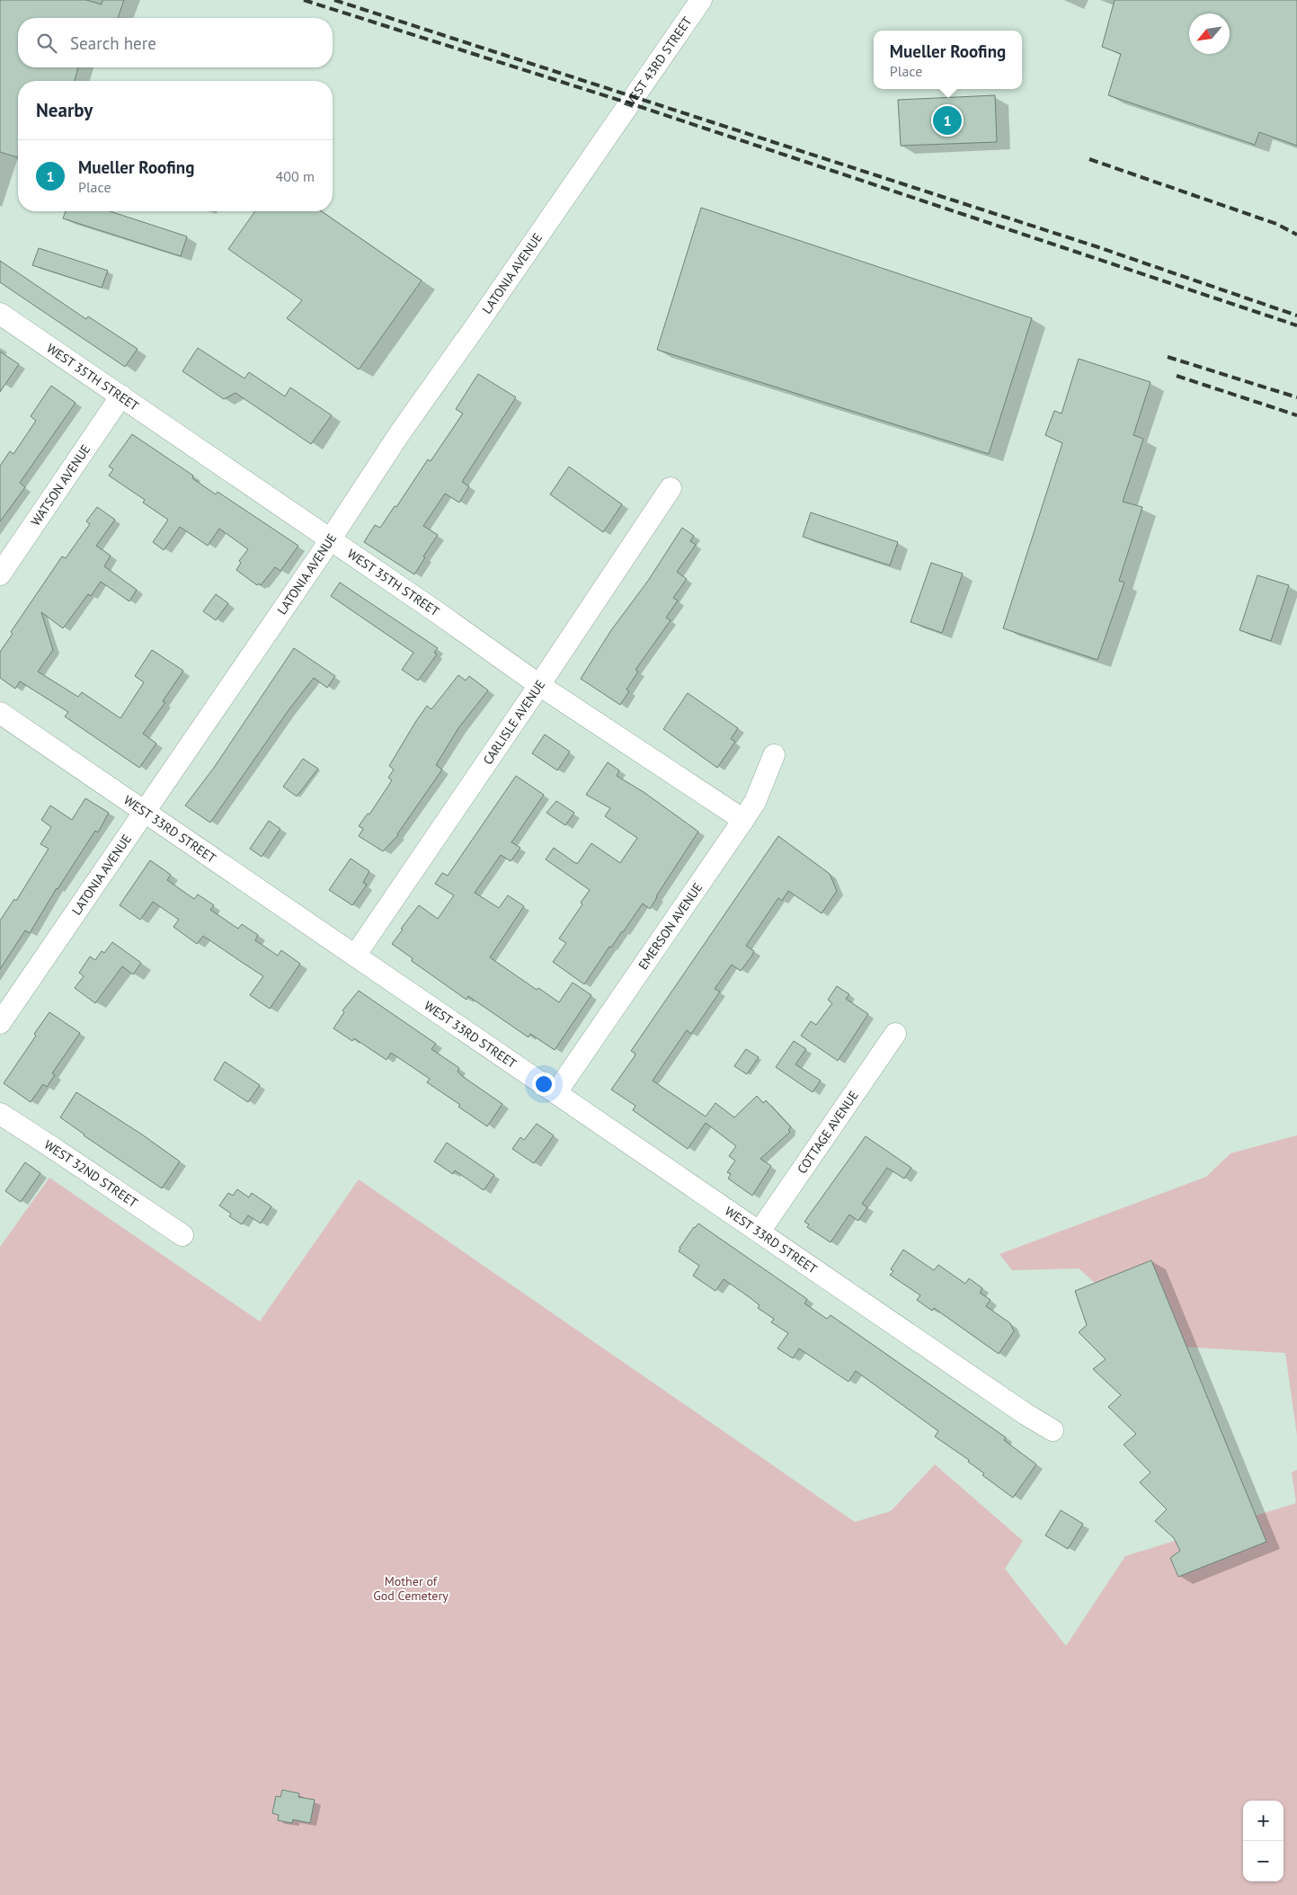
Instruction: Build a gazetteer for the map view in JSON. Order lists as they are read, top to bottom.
{
  "streets": {
    "street": [
      "WEST 43RD STREET",
      "LATONIA AVENUE",
      "WEST 35TH STREET",
      "WATSON AVENUE",
      "CARLISLE AVENUE",
      "WEST 33RD STREET",
      "EMERSON AVENUE",
      "COTTAGE AVENUE",
      "WEST 32ND STREET"
    ]
  },
  "crossings": [
    ["WEST 43RD STREET", "LATONIA AVENUE"],
    ["LATONIA AVENUE", "WEST 35TH STREET"],
    ["LATONIA AVENUE", "WEST 33RD STREET"],
    ["WEST 35TH STREET", "WATSON AVENUE"],
    ["WEST 35TH STREET", "CARLISLE AVENUE"],
    ["WEST 35TH STREET", "EMERSON AVENUE"],
    ["CARLISLE AVENUE", "WEST 33RD STREET"],
    ["WEST 33RD STREET", "EMERSON AVENUE"],
    ["WEST 33RD STREET", "COTTAGE AVENUE"]
  ],
  "parks": ["Mother of God Cemetery"],
  "north": "bottom left",
  "page": {
    "search": "Search here",
    "popup": ["Mueller Roofing", "Place"],
    "heading": "Nearby",
    "pins": "1",
    "list": [
      {
        "mark": "1",
        "name": "Mueller Roofing",
        "note": "Place",
        "value": "400 m"
      }
    ],
    "map_buttons": ["+", "−"]
  }
}
